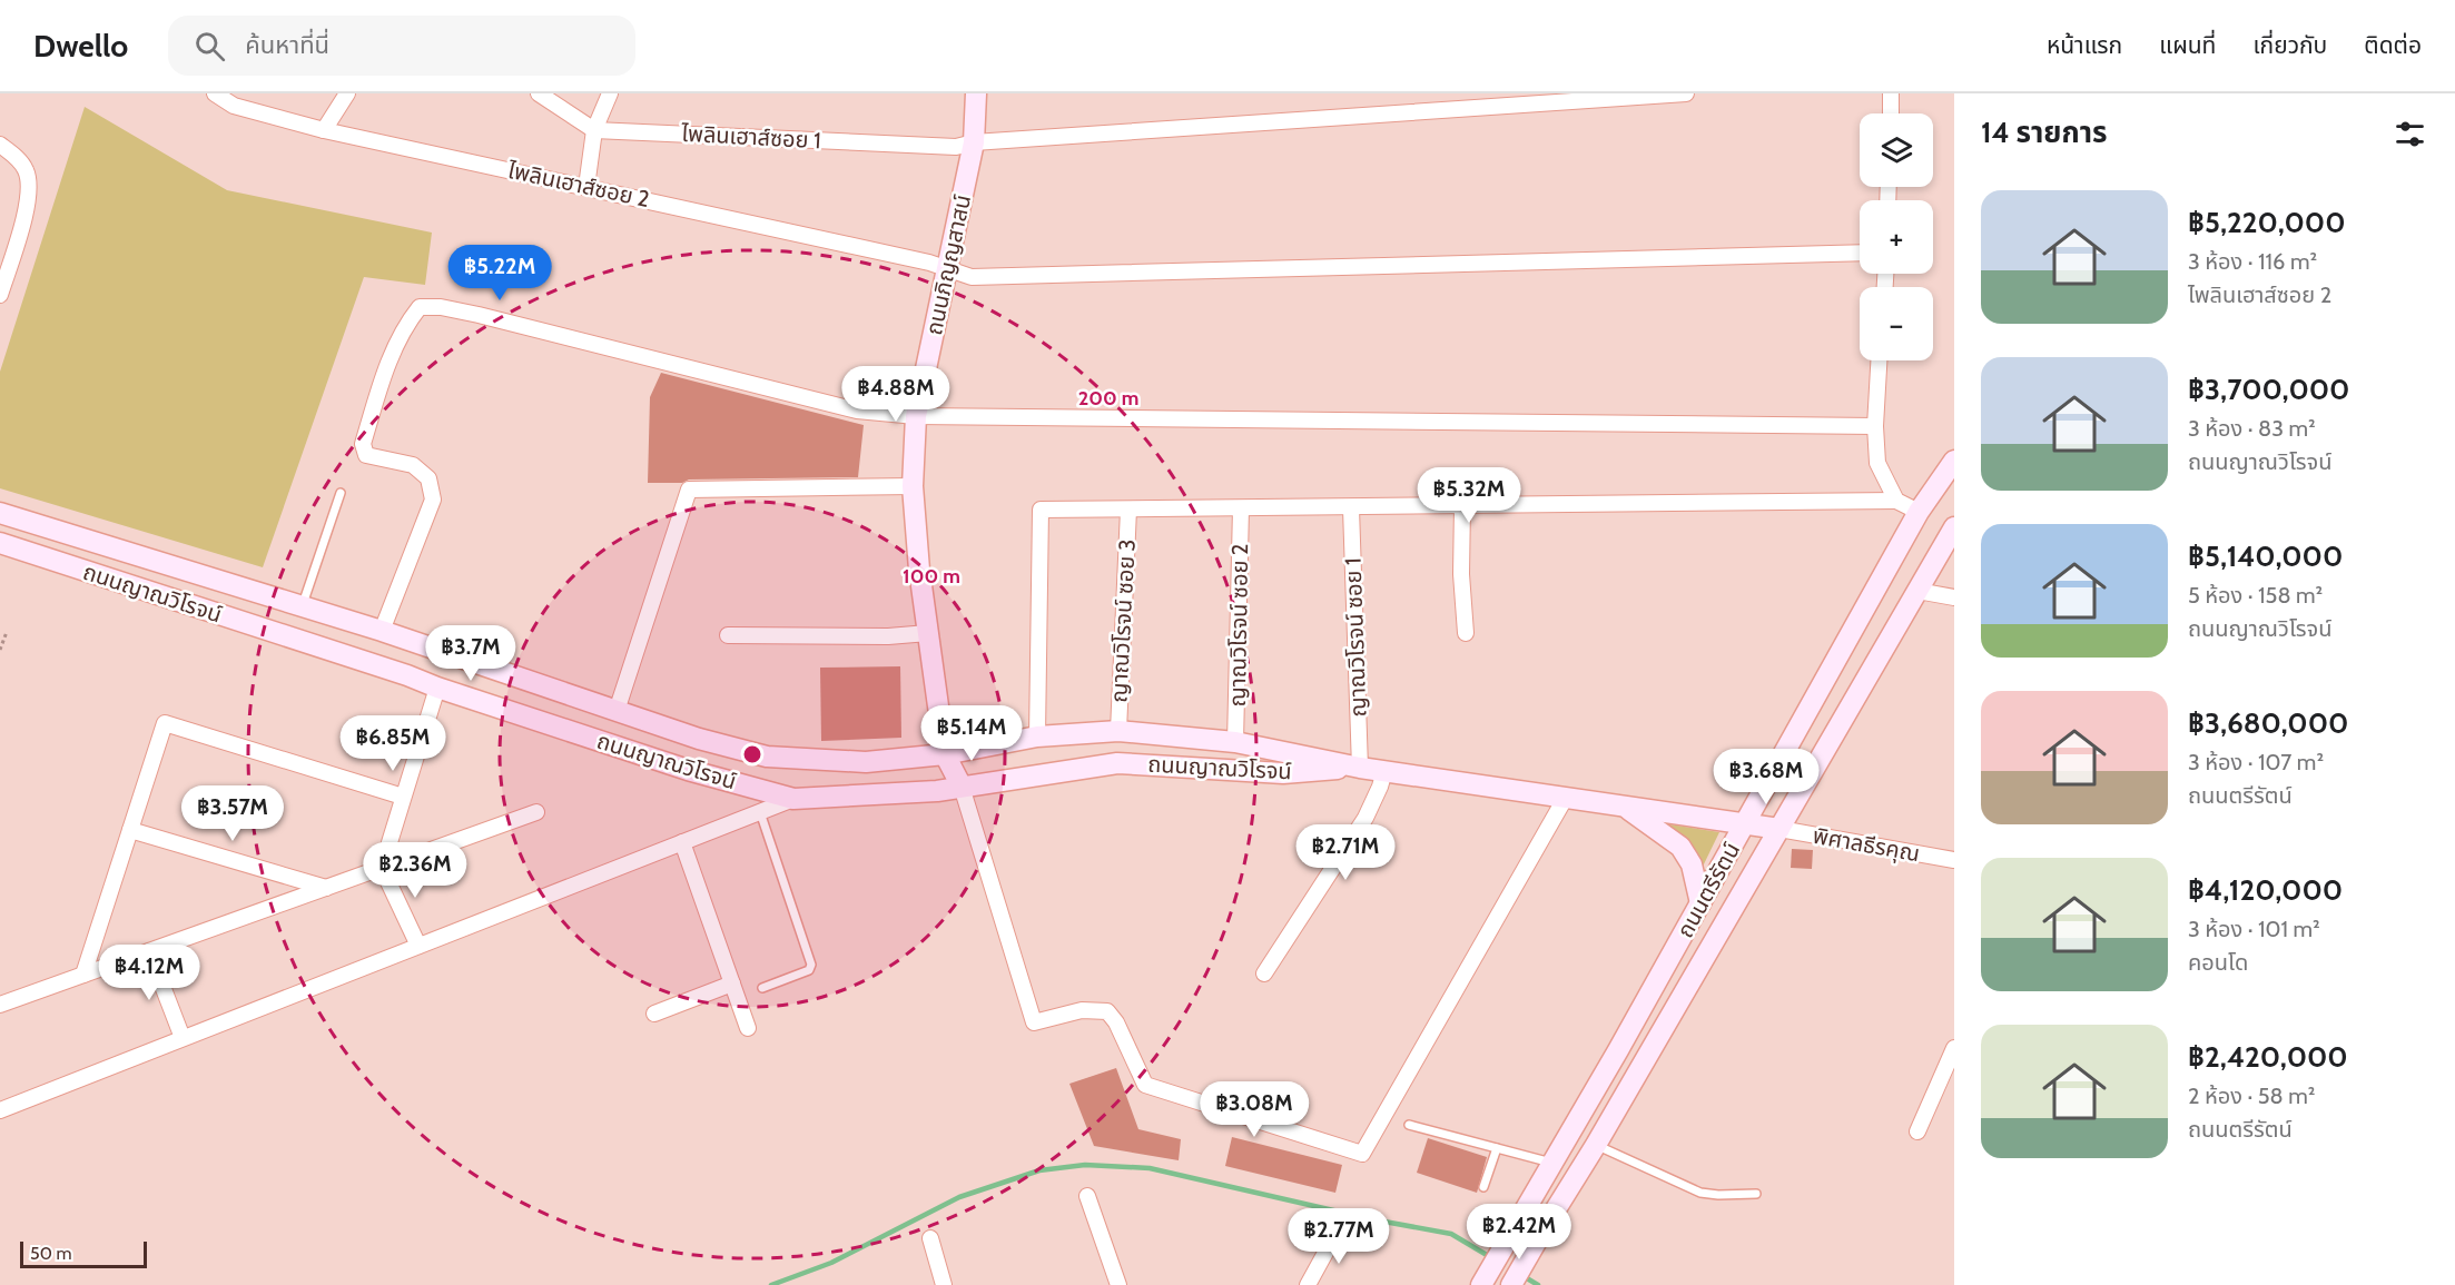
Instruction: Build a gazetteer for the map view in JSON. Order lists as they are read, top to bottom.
{
  "streets": {
    "main road": ["ถนนภิญญสาสน์", "ถนนญาณวิโรจน์", "ถนนตรีรัตน์"],
    "street": [
      "ไพลินเฮาส์ซอย 1",
      "ไพลินเฮาส์ซอย 2",
      "ญาณวิโรจน์ ซอย 3",
      "ญาณวิโรจน์ ซอย 2",
      "ญาณวิโรจน์ ซอย 1",
      "พิศาลธีรคุณ"
    ]
  },
  "crossings": [
    ["ไพลินเฮาส์ซอย 1", "ถนนภิญญสาสน์"],
    ["ไพลินเฮาส์ซอย 2", "ถนนภิญญสาสน์"],
    ["ถนนภิญญสาสน์", "ถนนญาณวิโรจน์"],
    ["ถนนญาณวิโรจน์", "ญาณวิโรจน์ ซอย 3"],
    ["ถนนญาณวิโรจน์", "ญาณวิโรจน์ ซอย 2"],
    ["ถนนญาณวิโรจน์", "ญาณวิโรจน์ ซอย 1"],
    ["ถนนญาณวิโรจน์", "พิศาลธีรคุณ"],
    ["ถนนญาณวิโรจน์", "ถนนตรีรัตน์"],
    ["พิศาลธีรคุณ", "ถนนตรีรัตน์"]
  ],
  "scale_bar": "50 m",
  "page": {
    "header": "Dwello",
    "search": "ค้นหาที่นี่",
    "nav": [
      "หน้าแรก",
      "แผนที่",
      "เกี่ยวกับ",
      "ติดต่อ"
    ],
    "heading": "14 รายการ",
    "map_buttons": ["+", "−"],
    "list": [
      {
        "name": "฿5,220,000",
        "note": "3 ห้อง · 116 m² · ไพลินเฮาส์ซอย 2"
      },
      {
        "name": "฿3,700,000",
        "note": "3 ห้อง · 83 m² · ถนนญาณวิโรจน์"
      },
      {
        "name": "฿5,140,000",
        "note": "5 ห้อง · 158 m² · ถนนญาณวิโรจน์"
      },
      {
        "name": "฿3,680,000",
        "note": "3 ห้อง · 107 m² · ถนนตรีรัตน์"
      },
      {
        "name": "฿4,120,000",
        "note": "3 ห้อง · 101 m² · คอนโด"
      },
      {
        "name": "฿2,420,000",
        "note": "2 ห้อง · 58 m² · ถนนตรีรัตน์"
      }
    ],
    "price": [
      "฿5.22M",
      "฿4.88M",
      "฿5.32M",
      "฿3.7M",
      "฿5.14M",
      "฿6.85M",
      "฿3.68M",
      "฿3.57M",
      "฿2.71M",
      "฿2.36M",
      "฿4.12M",
      "฿3.08M",
      "฿2.42M",
      "฿2.77M"
    ],
    "scale": "50 m"
  },
  "rings": ["200 m", "100 m"]
}
